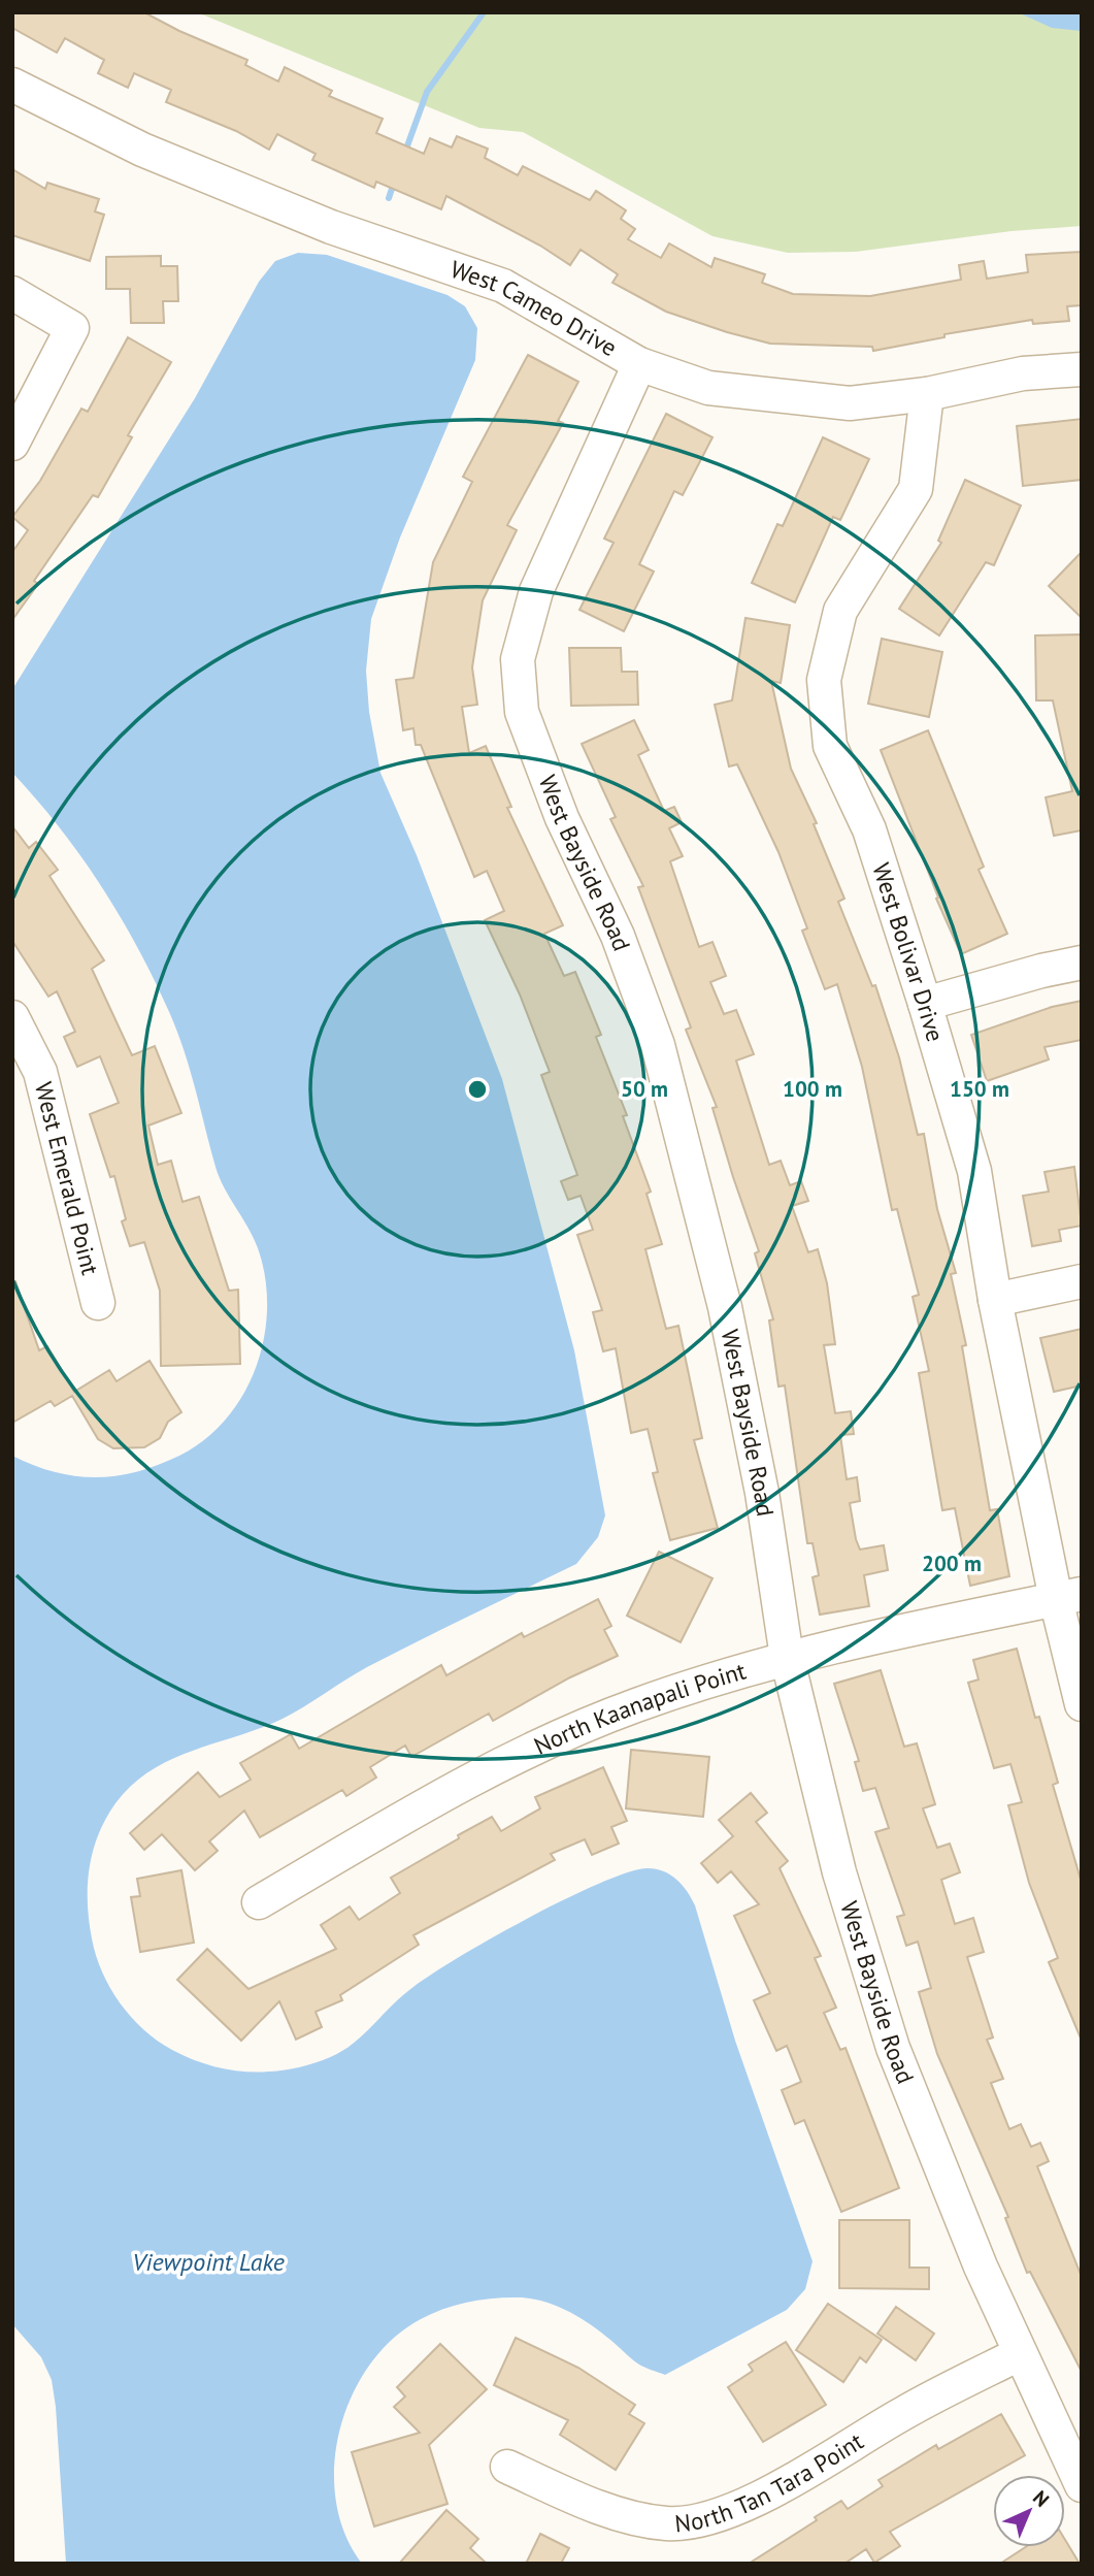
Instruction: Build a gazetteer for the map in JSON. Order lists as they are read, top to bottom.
{
  "streets": {
    "street": [
      "West Cameo Drive",
      "West Bayside Road",
      "West Bolivar Drive",
      "West Emerald Point",
      "North Kaanapali Point",
      "North Tan Tara Point"
    ]
  },
  "crossings": [
    ["West Cameo Drive", "West Bayside Road"],
    ["West Cameo Drive", "West Bolivar Drive"],
    ["West Bayside Road", "North Kaanapali Point"],
    ["West Bayside Road", "North Tan Tara Point"],
    ["West Bolivar Drive", "North Kaanapali Point"]
  ],
  "water": ["Viewpoint Lake"],
  "north": "top right",
  "rings": [
    "50 m",
    "100 m",
    "150 m",
    "200 m"
  ]
}
